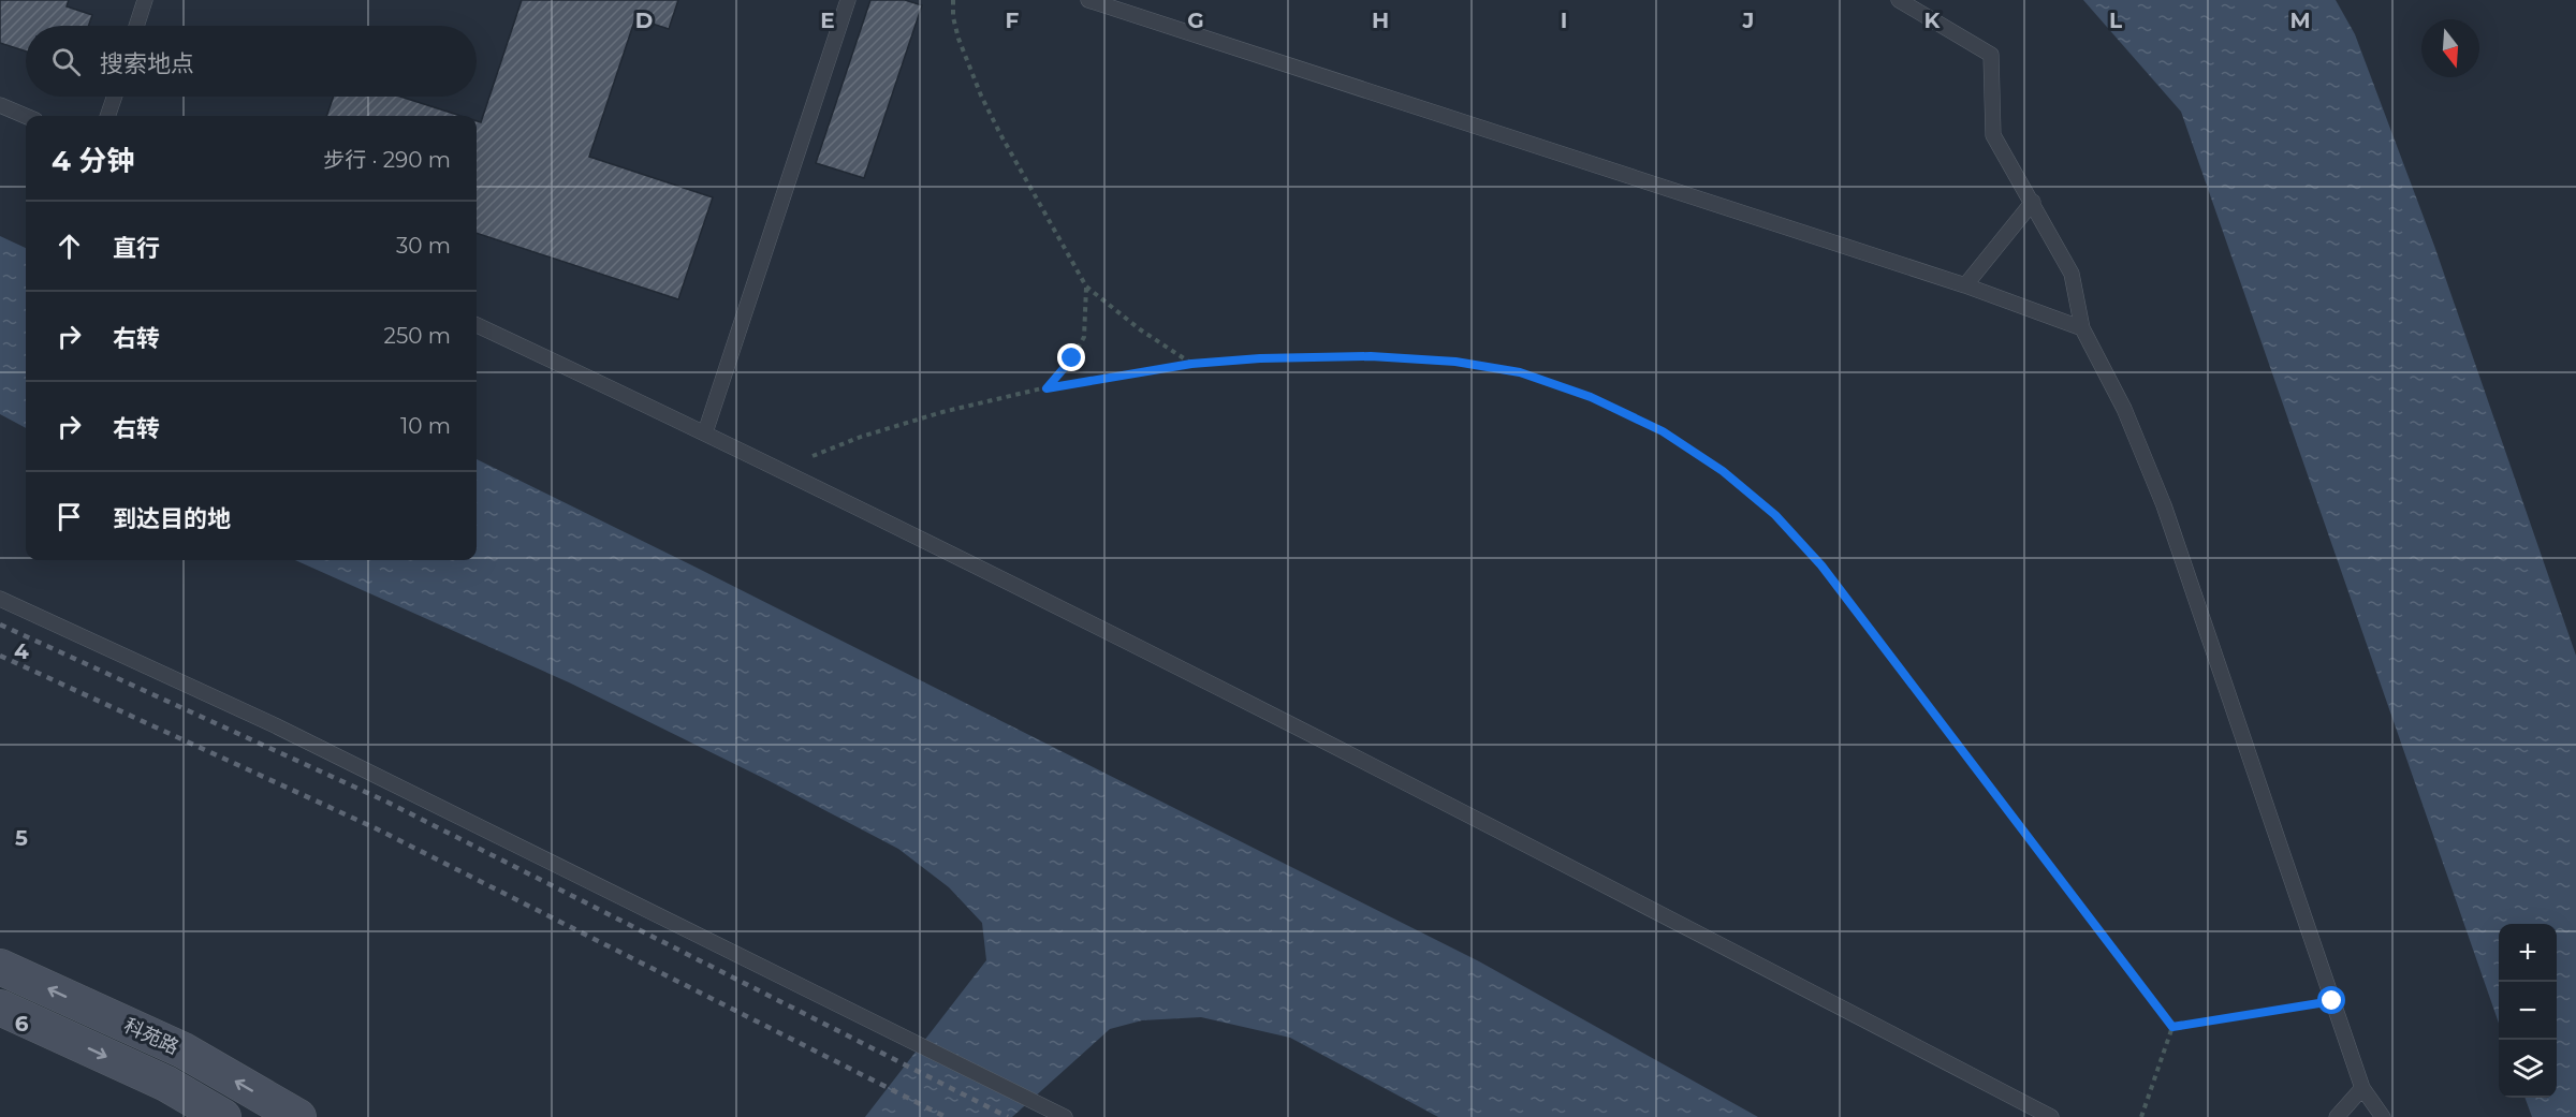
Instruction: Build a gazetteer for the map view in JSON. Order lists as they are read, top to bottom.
{
  "streets": {
    "street": ["科苑路"]
  },
  "north": "bottom",
  "page": {
    "search": "搜索地点",
    "heading": ["4 分钟", "步行 · 290 m"],
    "list": [
      ["直行", "30 m"],
      ["右转", "250 m"],
      ["右转", "10 m"],
      "到达目的地"
    ],
    "map_buttons": ["+", "−"]
  },
  "grid": {
    "columns": [
      "D",
      "E",
      "F",
      "G",
      "H",
      "I",
      "J",
      "K",
      "L",
      "M"
    ],
    "rows": ["4", "5", "6"]
  }
}
